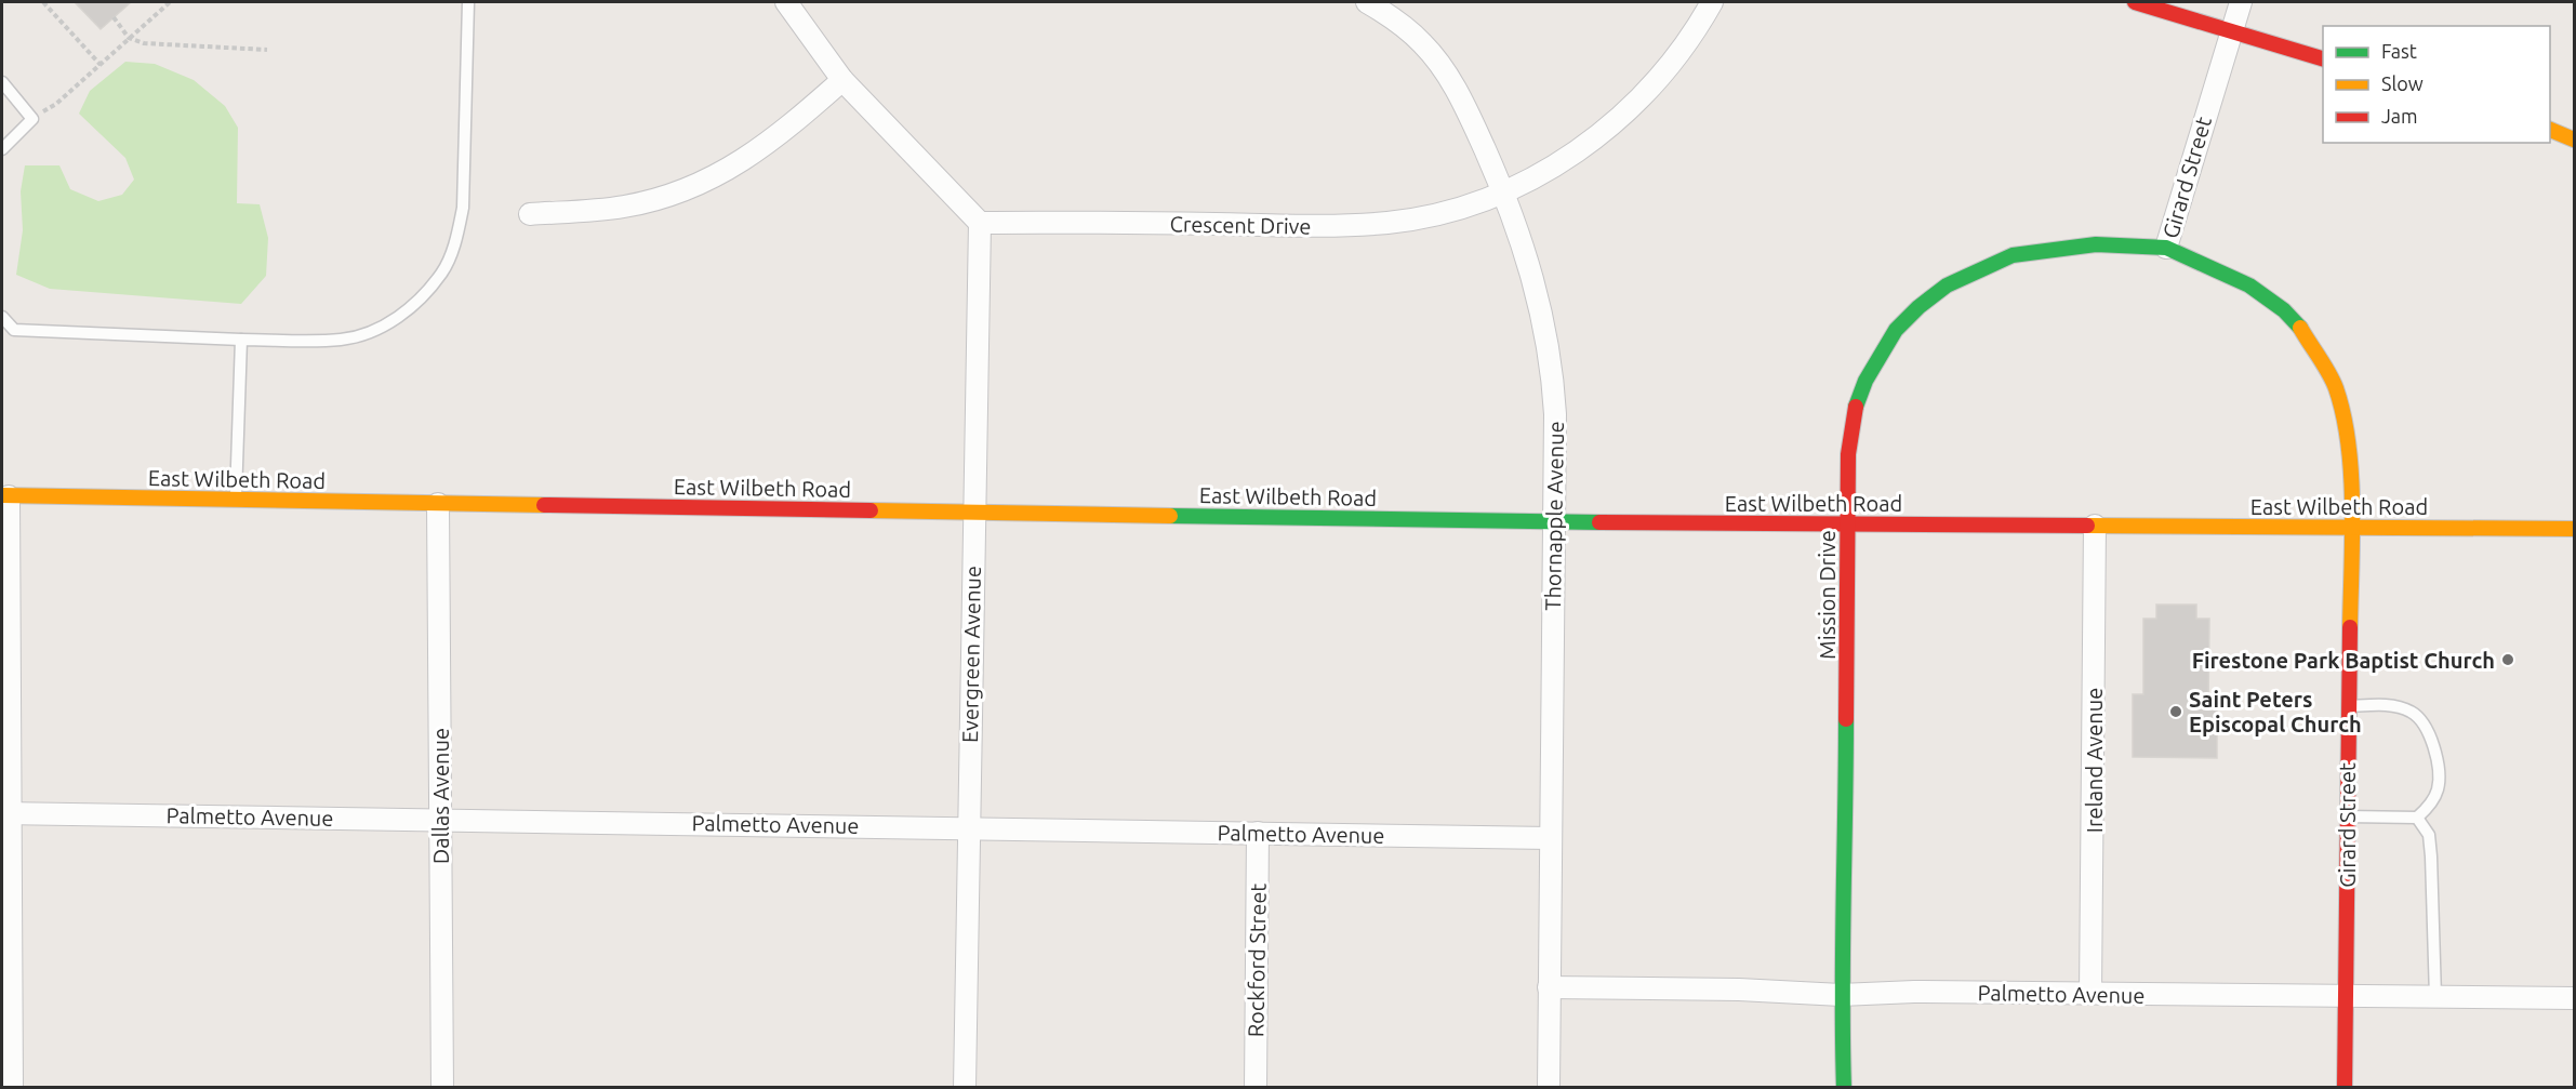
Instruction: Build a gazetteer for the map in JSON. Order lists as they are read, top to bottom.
{
  "streets": {
    "main road": ["Girard Street", "East Wilbeth Road", "Mission Drive"],
    "street": [
      "Crescent Drive",
      "Thornapple Avenue",
      "Evergreen Avenue",
      "Ireland Avenue",
      "Dallas Avenue",
      "Palmetto Avenue",
      "Rockford Street"
    ]
  },
  "crossings": [
    ["Girard Street", "East Wilbeth Road"],
    ["Girard Street", "Mission Drive"],
    ["Girard Street", "Palmetto Avenue"],
    ["Crescent Drive", "Thornapple Avenue"],
    ["Crescent Drive", "Evergreen Avenue"],
    ["East Wilbeth Road", "Thornapple Avenue"],
    ["East Wilbeth Road", "Mission Drive"],
    ["East Wilbeth Road", "Evergreen Avenue"],
    ["East Wilbeth Road", "Ireland Avenue"],
    ["East Wilbeth Road", "Dallas Avenue"],
    ["Thornapple Avenue", "Palmetto Avenue"],
    ["Mission Drive", "Palmetto Avenue"],
    ["Evergreen Avenue", "Palmetto Avenue"],
    ["Ireland Avenue", "Palmetto Avenue"],
    ["Dallas Avenue", "Palmetto Avenue"],
    ["Palmetto Avenue", "Rockford Street"]
  ],
  "places": ["Firestone Park Baptist Church", "Saint Peters Episcopal Church"],
  "legend": ["Fast", "Slow", "Jam"]
}
